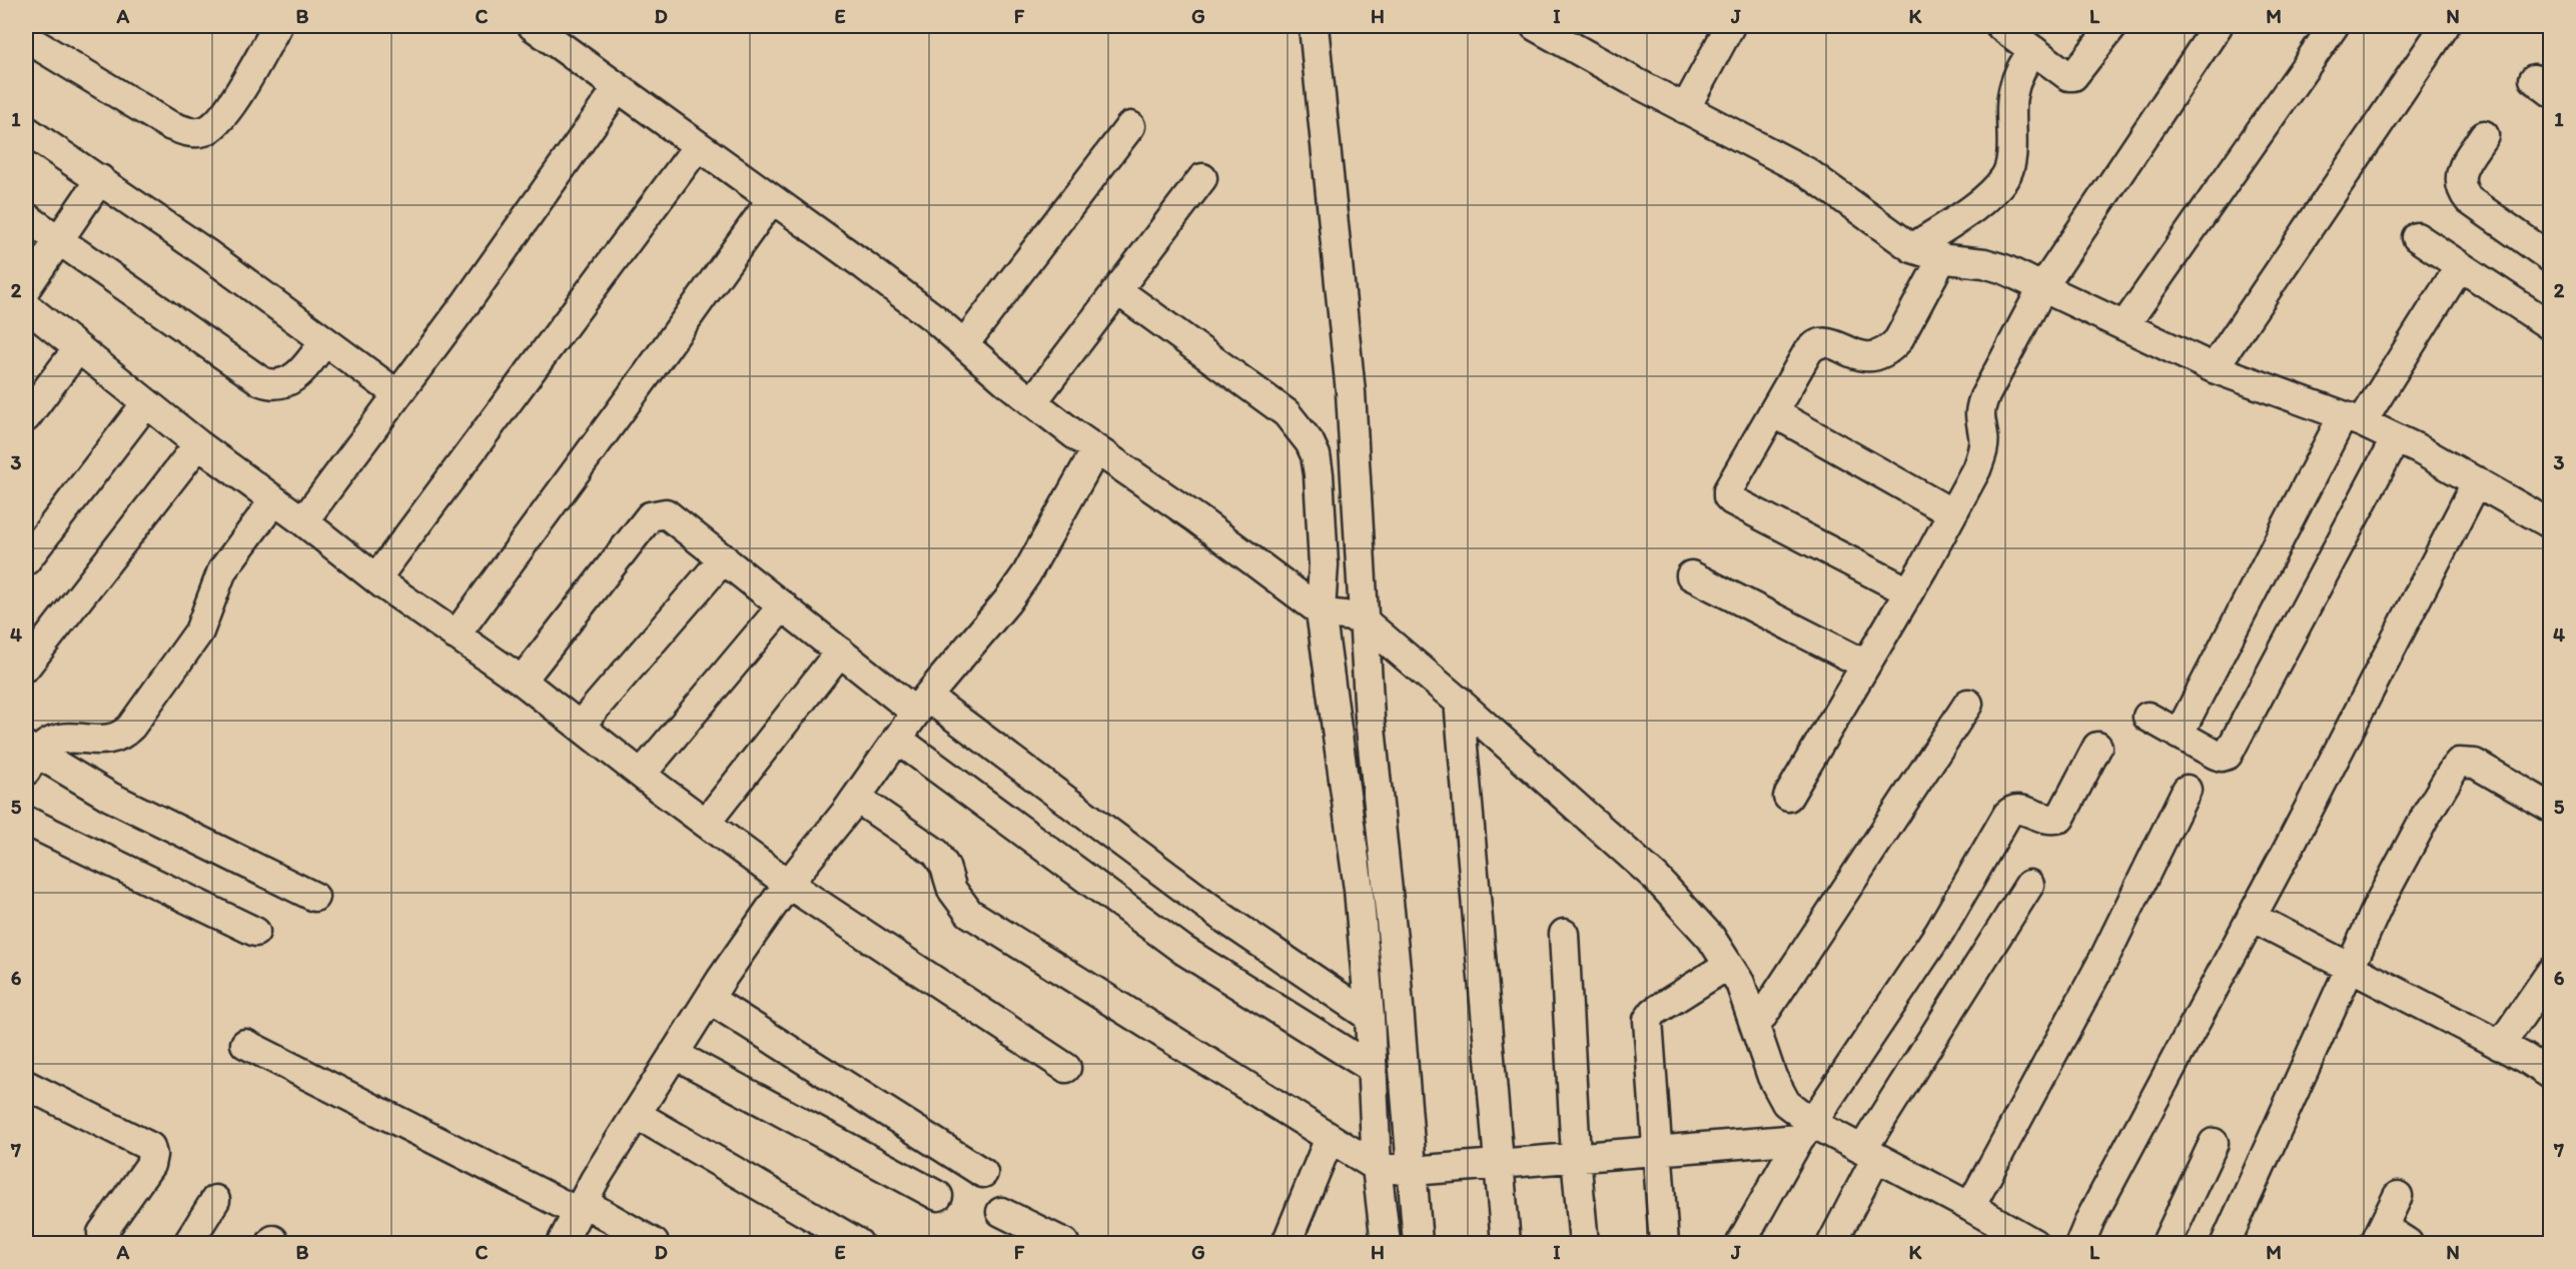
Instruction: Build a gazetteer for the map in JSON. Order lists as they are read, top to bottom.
{
  "grid": {
    "columns": [
      "A",
      "B",
      "C",
      "D",
      "E",
      "F",
      "G",
      "H",
      "I",
      "J",
      "K",
      "L",
      "M",
      "N"
    ],
    "rows": [
      "1",
      "2",
      "3",
      "4",
      "5",
      "6",
      "7"
    ]
  }
}
